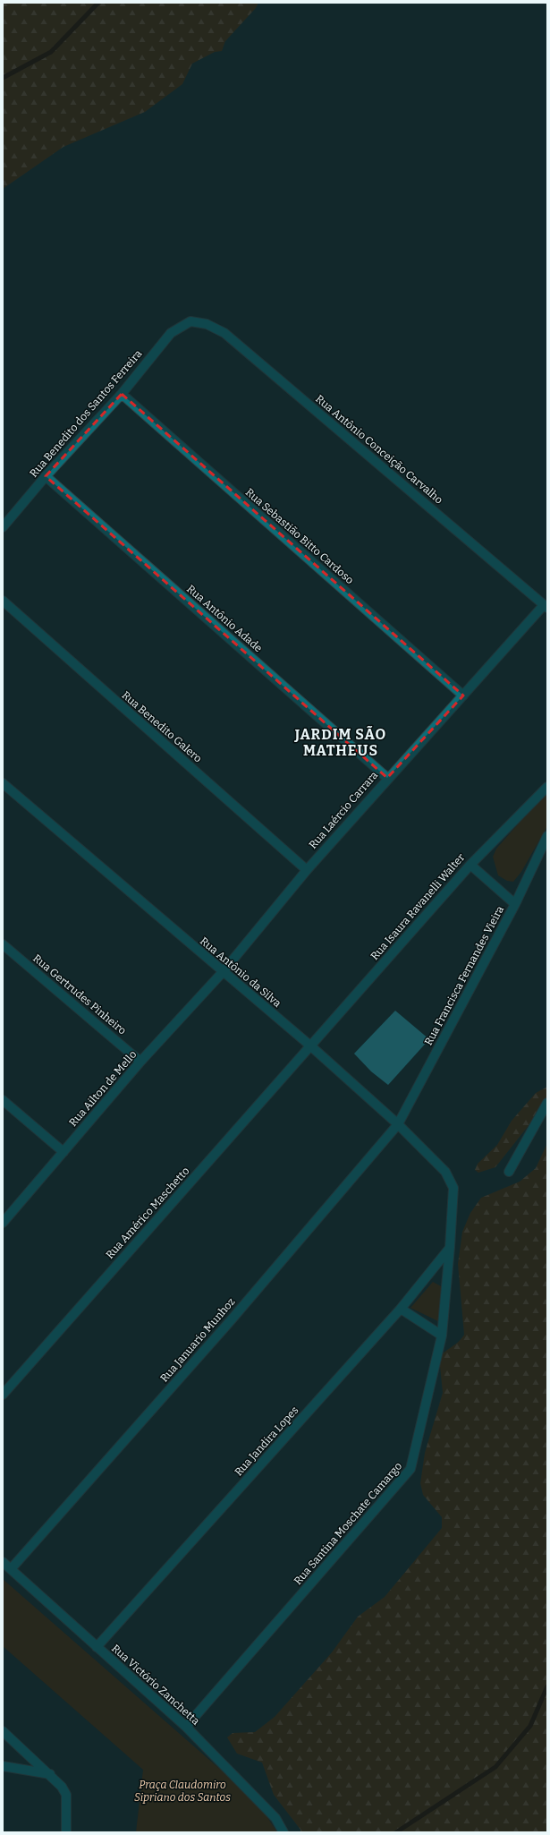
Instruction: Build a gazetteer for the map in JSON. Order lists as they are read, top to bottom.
{
  "streets": {
    "street": [
      "Rua Benedito dos Santos Ferreira",
      "Rua Antônio Conceição Carvalho",
      "Rua Sebastião Bitto Cardoso",
      "Rua Antônio Adade",
      "Rua Benedito Galero",
      "Rua Laércio Carrara",
      "Rua Isaura Ravanelli Walter",
      "Rua Antônio da Silva",
      "Rua Francisca Fernandes Vieira",
      "Rua Gertrudes Pinheiro",
      "Rua Ailton de Mello",
      "Rua Américo Maschetto",
      "Rua Januario Munhoz",
      "Rua Jandira Lopes",
      "Rua Santina Moschate Camargo",
      "Rua Victório Zanchetta"
    ]
  },
  "crossings": [
    ["Rua Benedito dos Santos Ferreira", "Rua Antônio Conceição Carvalho"],
    ["Rua Benedito dos Santos Ferreira", "Rua Sebastião Bitto Cardoso"],
    ["Rua Benedito dos Santos Ferreira", "Rua Antônio Adade"],
    ["Rua Antônio Conceição Carvalho", "Rua Laércio Carrara"],
    ["Rua Sebastião Bitto Cardoso", "Rua Laércio Carrara"],
    ["Rua Antônio Adade", "Rua Laércio Carrara"],
    ["Rua Benedito Galero", "Rua Laércio Carrara"],
    ["Rua Laércio Carrara", "Rua Antônio da Silva"],
    ["Rua Laércio Carrara", "Rua Ailton de Mello"],
    ["Rua Isaura Ravanelli Walter", "Rua Antônio da Silva"],
    ["Rua Isaura Ravanelli Walter", "Rua Américo Maschetto"],
    ["Rua Antônio da Silva", "Rua Francisca Fernandes Vieira"],
    ["Rua Antônio da Silva", "Rua Ailton de Mello"],
    ["Rua Antônio da Silva", "Rua Américo Maschetto"],
    ["Rua Antônio da Silva", "Rua Januario Munhoz"],
    ["Rua Antônio da Silva", "Rua Santina Moschate Camargo"],
    ["Rua Francisca Fernandes Vieira", "Rua Januario Munhoz"],
    ["Rua Gertrudes Pinheiro", "Rua Ailton de Mello"],
    ["Rua Januario Munhoz", "Rua Victório Zanchetta"],
    ["Rua Jandira Lopes", "Rua Santina Moschate Camargo"],
    ["Rua Jandira Lopes", "Rua Victório Zanchetta"],
    ["Rua Santina Moschate Camargo", "Rua Victório Zanchetta"]
  ],
  "districts": ["JARDIM SÃO MATHEUS"],
  "parks": ["Praça Claudomiro Sipriano dos Santos"]
}
